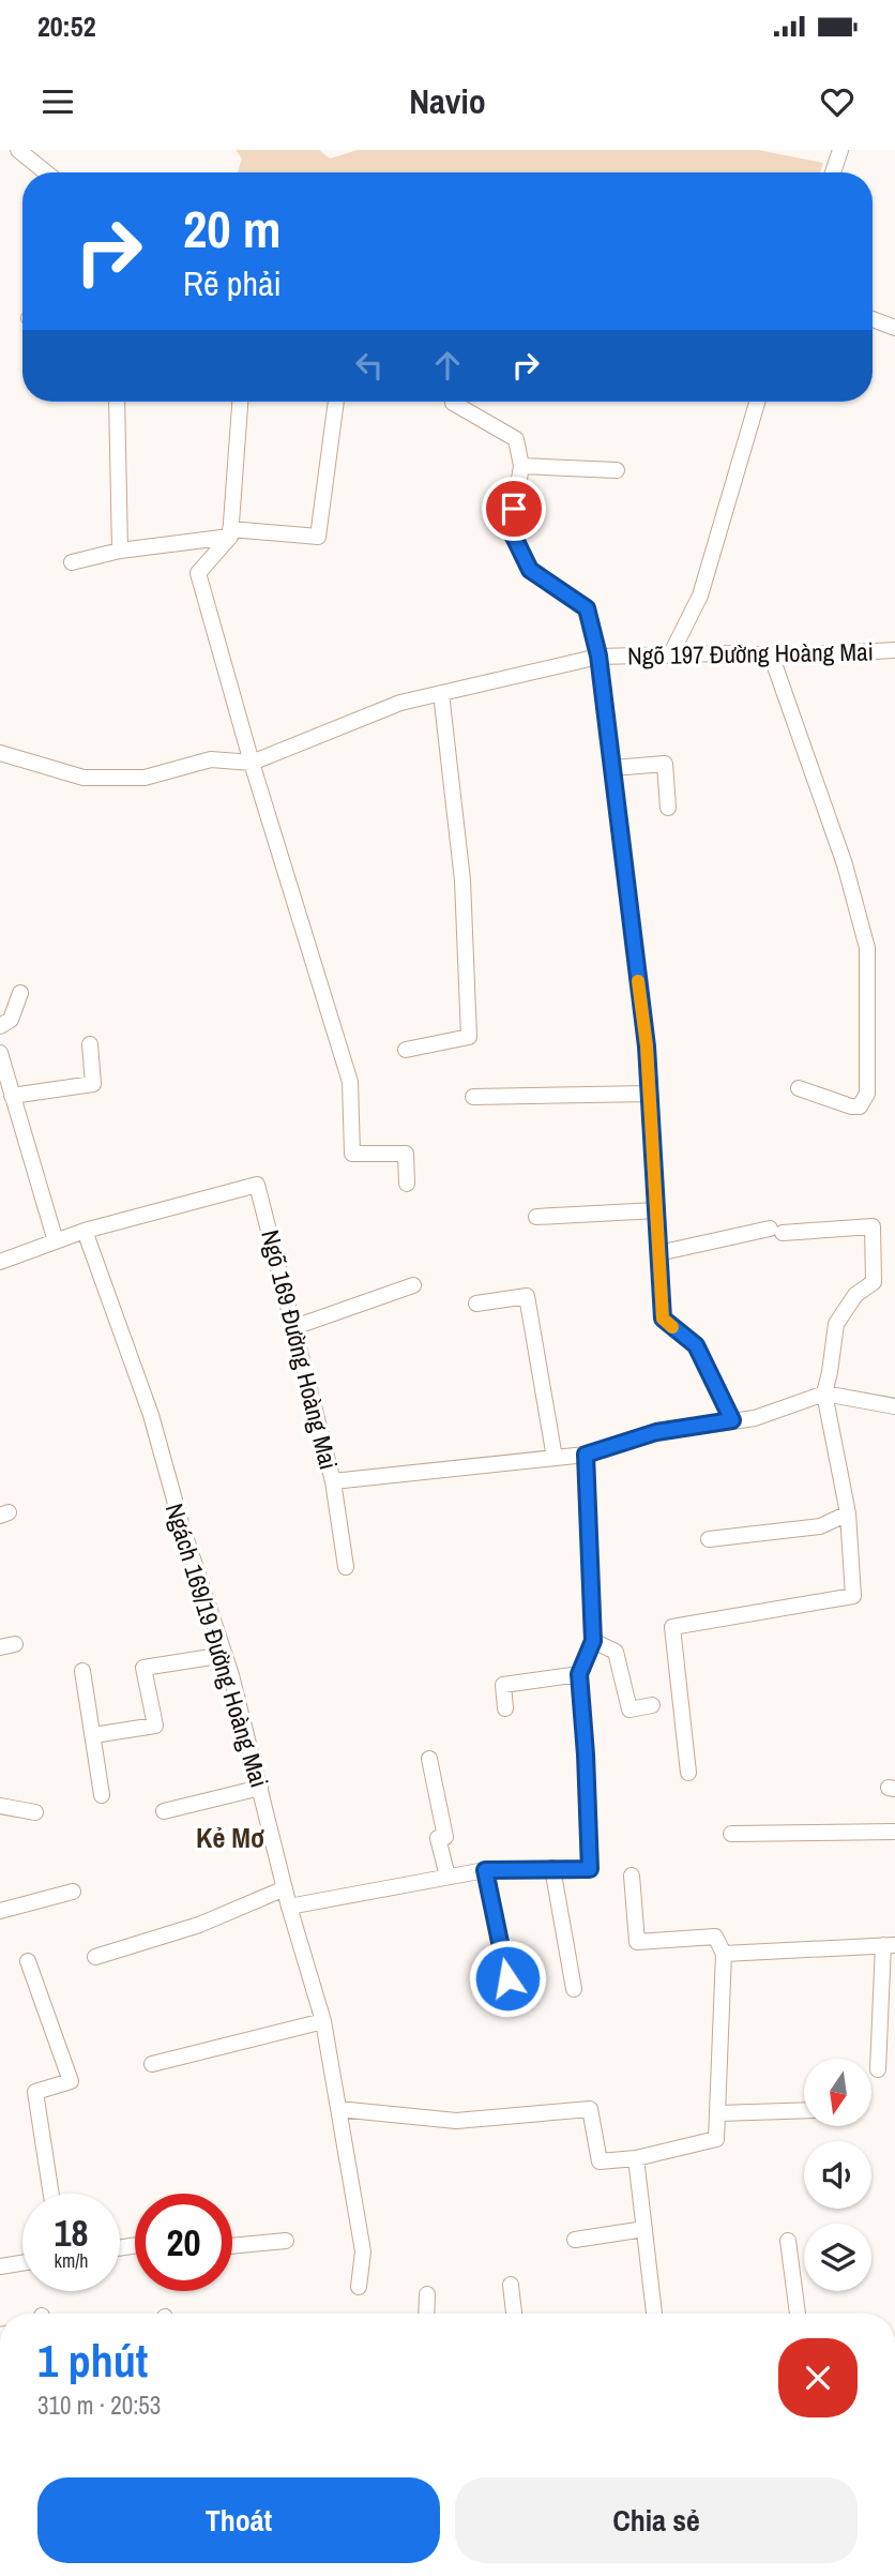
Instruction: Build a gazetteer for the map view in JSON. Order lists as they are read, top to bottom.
{
  "streets": {
    "lane": ["Ngõ 197 Đường Hoàng Mai", "Ngõ 169 Đường Hoàng Mai", "Ngách 169/19 Đường Hoàng Mai"]
  },
  "crossings": [
    ["Ngõ 169 Đường Hoàng Mai", "Ngách 169/19 Đường Hoàng Mai"]
  ],
  "districts": ["Kẻ Mơ"],
  "north": "bottom",
  "page": {
    "status": "20:52",
    "header": "Navio",
    "turn": ["20 m", "Rẽ phải"],
    "speed": "18 km/h",
    "limit": "20",
    "heading": ["1 phút", "310 m · 20:53"],
    "buttons": ["Thoát", "Chia sẻ"]
  }
}
